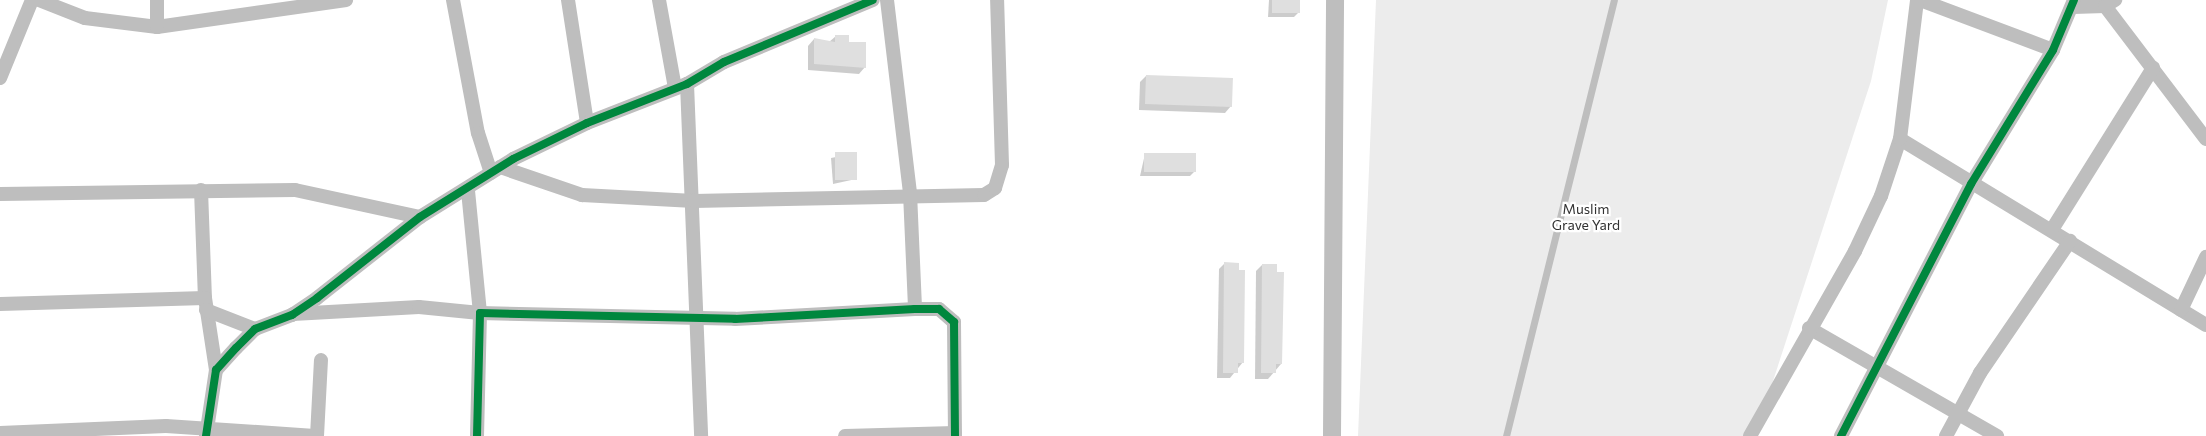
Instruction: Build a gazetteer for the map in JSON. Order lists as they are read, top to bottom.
{
  "parks": ["Muslim Grave Yard"]
}
